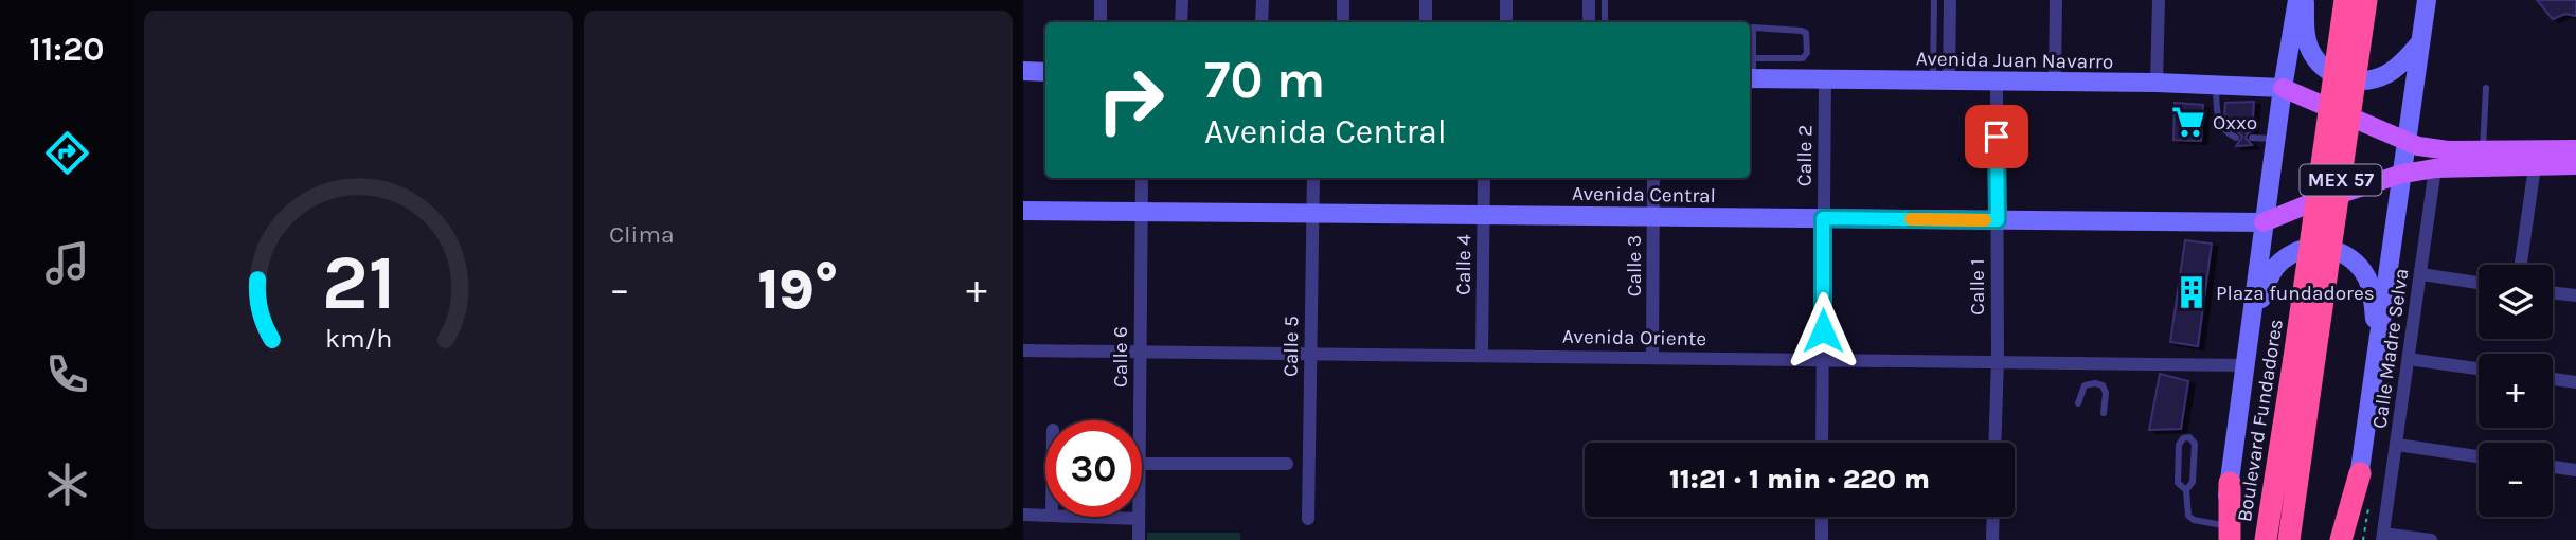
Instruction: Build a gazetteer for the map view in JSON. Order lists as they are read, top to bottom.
{
  "streets": {
    "highway": ["MEX 57", "Boulevard Fundadores"],
    "main road": ["Avenida Juan Navarro", "Avenida Central"],
    "street": [
      "Calle 2",
      "Calle 4",
      "Calle 3",
      "Calle 1",
      "Avenida Oriente",
      "Calle 5",
      "Calle Madre Selva",
      "Calle 6"
    ]
  },
  "crossings": [
    ["Avenida Juan Navarro", "Calle 2"],
    ["Avenida Juan Navarro", "Calle 1"],
    ["Calle 2", "Avenida Central"],
    ["Calle 2", "Avenida Oriente"],
    ["Avenida Central", "Calle 4"],
    ["Avenida Central", "Calle 3"],
    ["Avenida Central", "Calle 1"],
    ["Avenida Central", "Calle 5"],
    ["Avenida Central", "Calle 6"],
    ["Calle 4", "Avenida Oriente"],
    ["Calle 3", "Avenida Oriente"],
    ["Calle 1", "Avenida Oriente"],
    ["Avenida Oriente", "Calle 5"],
    ["Avenida Oriente", "Calle 6"]
  ],
  "places": {
    "supermarket": ["Oxxo"],
    "building": ["Plaza fundadores"]
  },
  "page": {
    "tabs": "11:20",
    "tile": "Clima",
    "turn": ["70 m", "Avenida Central"],
    "heat": ["−", "19°", "+"],
    "map_buttons": ["+", "−"],
    "limit": "30",
    "trip": "11:21 · 1 min · 220 m",
    "gauge": ["21", "km/h"]
  }
}
